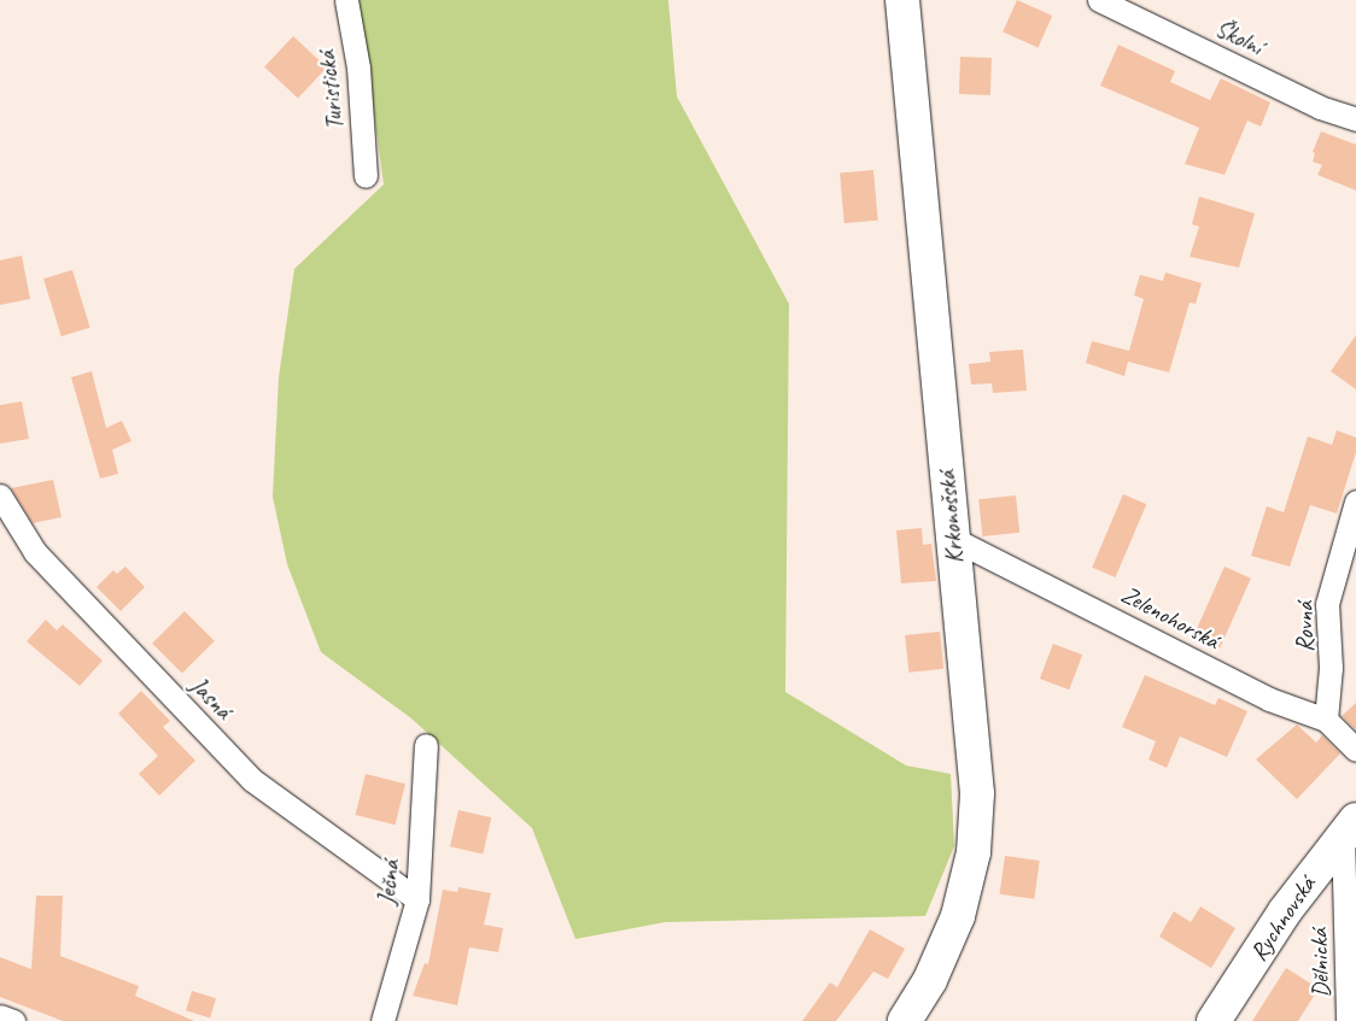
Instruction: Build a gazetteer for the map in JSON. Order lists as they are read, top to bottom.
{
  "streets": {
    "street": [
      "Školní",
      "Turistická",
      "Krkonošská",
      "Zelenohorská",
      "Rovná",
      "Jasná",
      "Ječná",
      "Rychnovská",
      "Dělnická"
    ]
  },
  "crossings": [
    ["Krkonošská", "Zelenohorská"],
    ["Zelenohorská", "Rovná"],
    ["Jasná", "Ječná"],
    ["Rychnovská", "Dělnická"]
  ]
}
